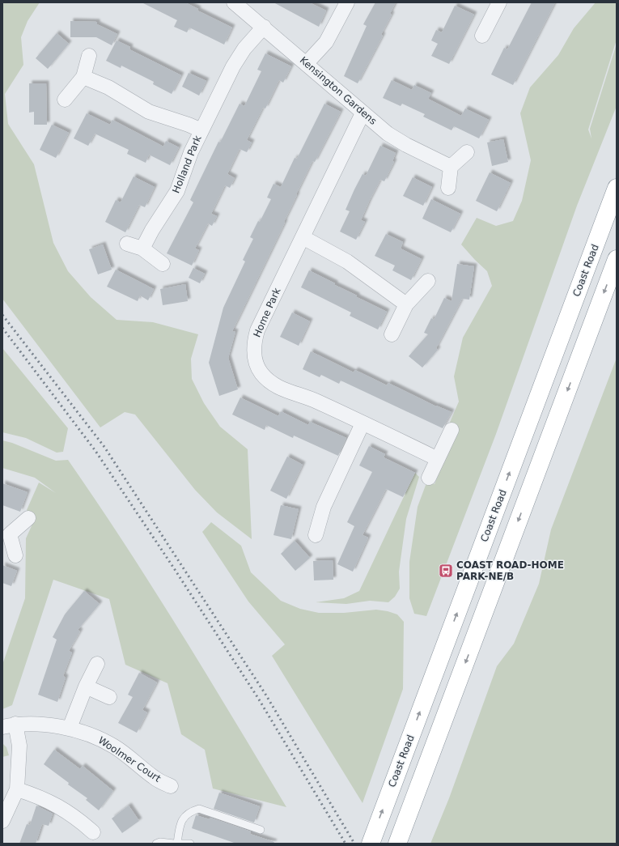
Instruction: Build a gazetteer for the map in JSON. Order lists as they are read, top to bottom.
{
  "streets": {
    "highway": ["Coast Road"],
    "street": [
      "Kensington Gardens",
      "Holland Park",
      "Home Park",
      "Woolmer Court"
    ]
  },
  "crossings": [
    ["Kensington Gardens", "Holland Park"],
    ["Kensington Gardens", "Home Park"]
  ],
  "places": {
    "bus stop": ["COAST ROAD-HOME PARK-NE/B"]
  }
}
